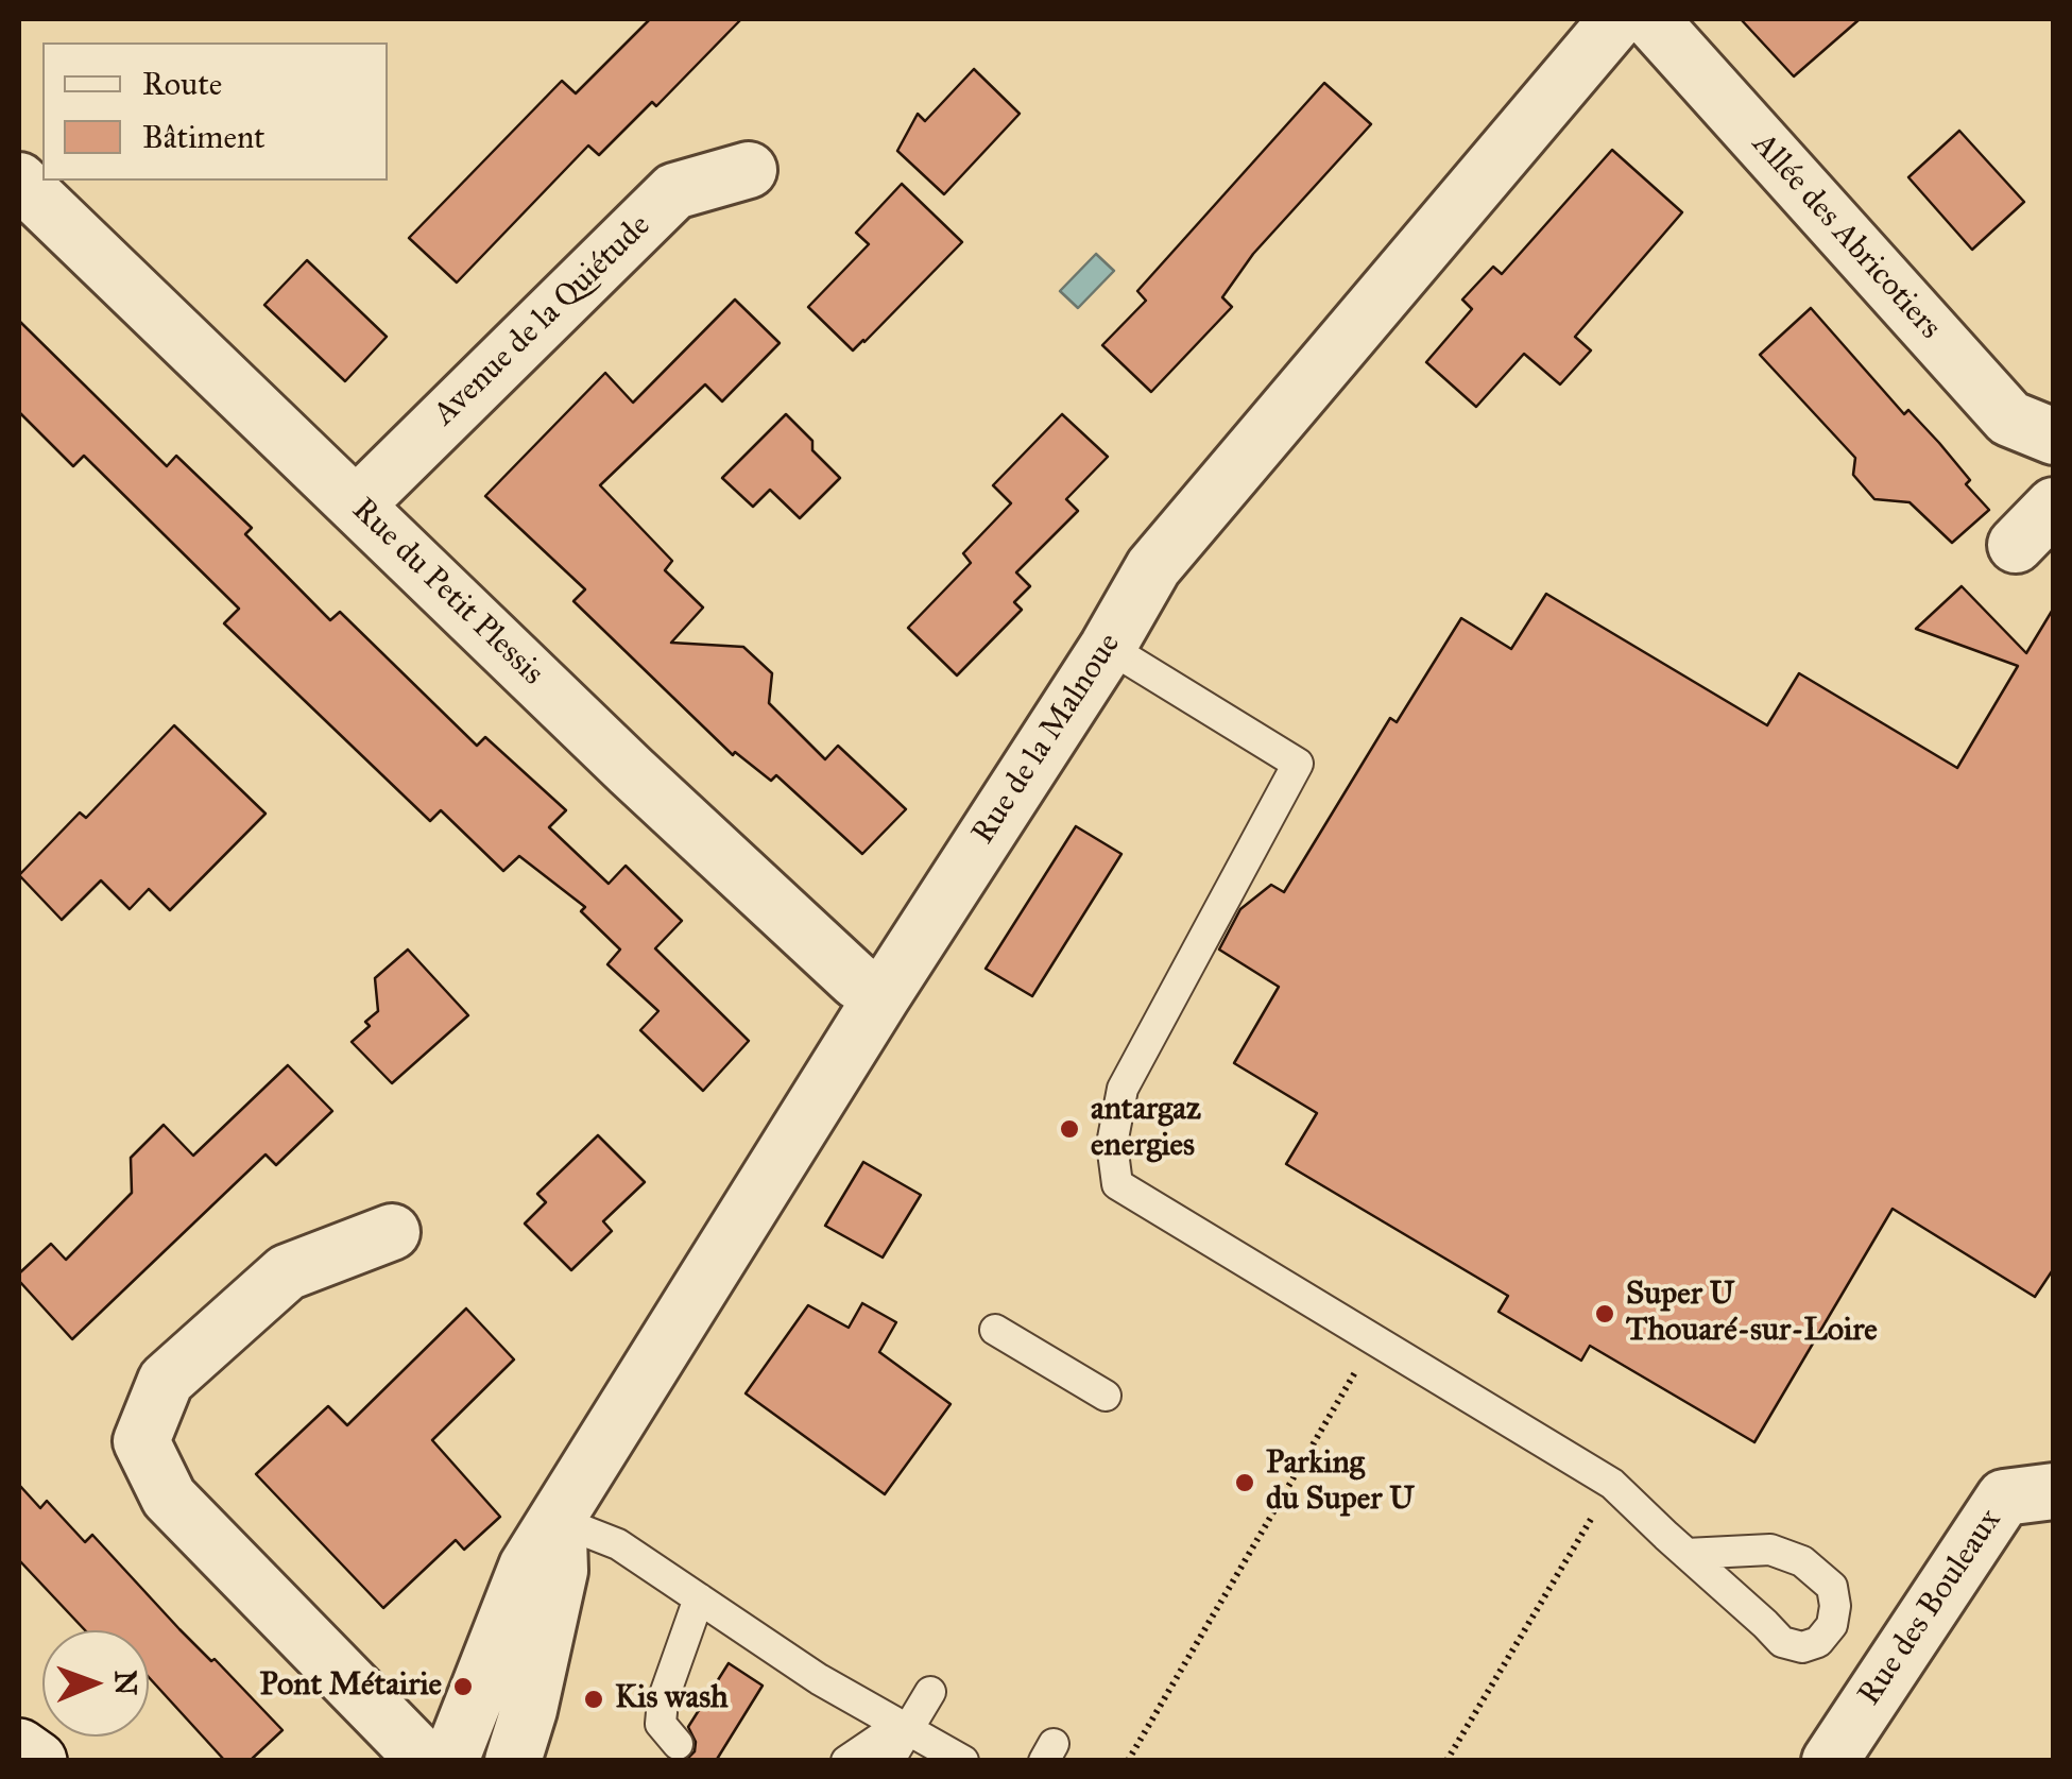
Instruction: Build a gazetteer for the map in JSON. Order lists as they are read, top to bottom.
{
  "streets": {
    "street": [
      "Allée des Abricotiers",
      "Avenue de la Quiétude",
      "Rue du Petit Plessis",
      "Rue de la Malnoue",
      "Rue des Bouleaux"
    ]
  },
  "crossings": [
    ["Avenue de la Quiétude", "Rue du Petit Plessis"],
    ["Rue du Petit Plessis", "Rue de la Malnoue"]
  ],
  "places": [
    "antargaz energies",
    "Super U Thouaré-sur-Loire",
    "Parking du Super U",
    "Pont Métairie",
    "Kis wash"
  ],
  "legend": ["Route", "Bâtiment"],
  "north": "right"
}
